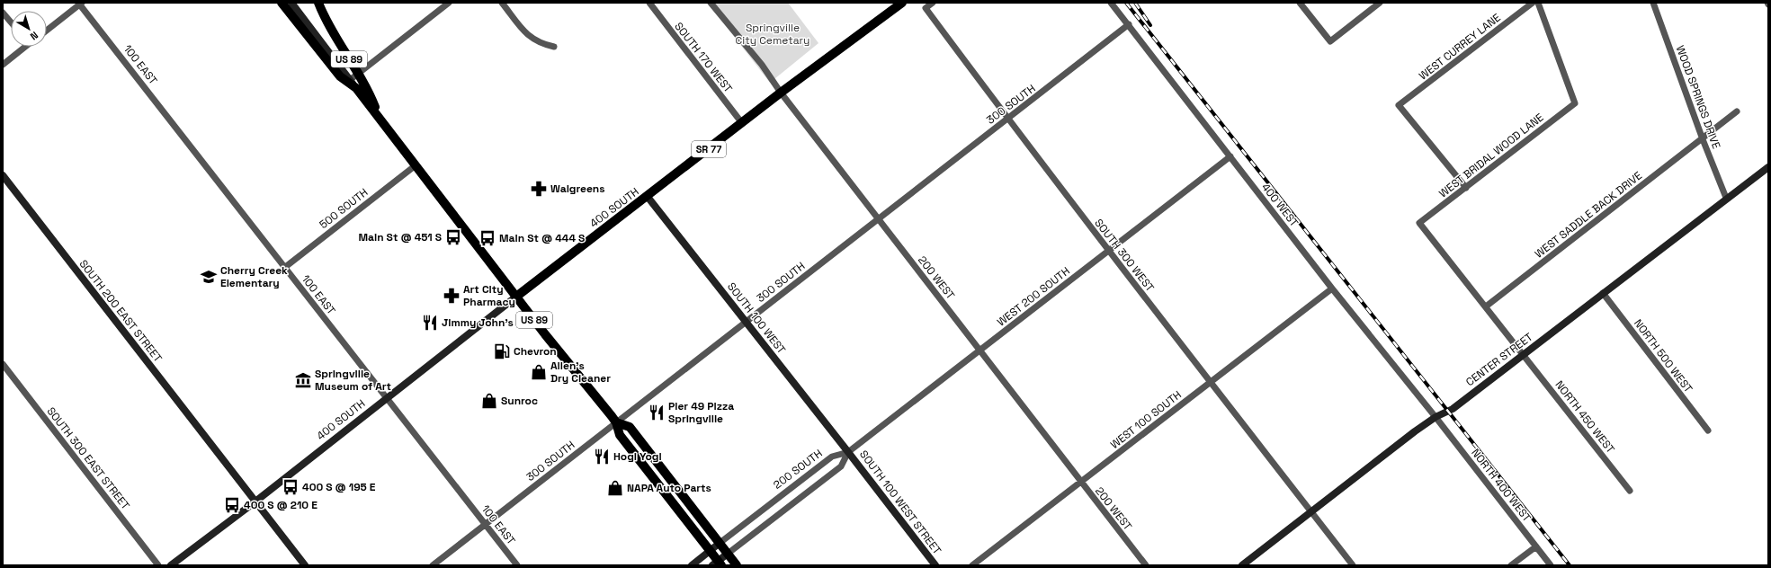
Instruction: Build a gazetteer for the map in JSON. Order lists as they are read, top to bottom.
{
  "streets": {
    "main road": ["US 89", "SR 77", "400 SOUTH"],
    "street": [
      "WEST CURREY LANE",
      "SOUTH 170 WEST",
      "100 EAST",
      "WOOD SPRINGS DRIVE",
      "300 SOUTH",
      "WEST BRIDAL WOOD LANE",
      "400 WEST",
      "500 SOUTH",
      "WEST SADDLE BACK DRIVE",
      "SOUTH 300 WEST",
      "200 WEST",
      "WEST 200 SOUTH",
      "SOUTH 200 EAST STREET",
      "SOUTH 100 WEST",
      "NORTH 500 WEST",
      "CENTER STREET",
      "NORTH 450 WEST",
      "WEST 100 SOUTH",
      "SOUTH 300 EAST STREET",
      "200 SOUTH",
      "NORTH 400 WEST",
      "SOUTH 100 WEST STREET"
    ]
  },
  "crossings": [
    ["WEST CURREY LANE", "WEST BRIDAL WOOD LANE"],
    ["SOUTH 170 WEST", "400 SOUTH"],
    ["US 89", "300 SOUTH"],
    ["US 89", "400 SOUTH"],
    ["US 89", "500 SOUTH"],
    ["US 89", "200 SOUTH"],
    ["100 EAST", "300 SOUTH"],
    ["100 EAST", "400 SOUTH"],
    ["100 EAST", "500 SOUTH"],
    ["WOOD SPRINGS DRIVE", "WEST SADDLE BACK DRIVE"],
    ["WOOD SPRINGS DRIVE", "CENTER STREET"],
    ["300 SOUTH", "400 WEST"],
    ["300 SOUTH", "SOUTH 300 WEST"],
    ["300 SOUTH", "200 WEST"],
    ["300 SOUTH", "SOUTH 100 WEST"],
    ["WEST BRIDAL WOOD LANE", "NORTH 450 WEST"],
    ["400 WEST", "WEST 200 SOUTH"],
    ["400 WEST", "CENTER STREET"],
    ["400 WEST", "WEST 100 SOUTH"],
    ["400 WEST", "NORTH 400 WEST"],
    ["400 SOUTH", "200 WEST"],
    ["400 SOUTH", "SOUTH 200 EAST STREET"],
    ["400 SOUTH", "SOUTH 100 WEST"],
    ["WEST SADDLE BACK DRIVE", "NORTH 450 WEST"],
    ["SOUTH 300 WEST", "WEST 200 SOUTH"],
    ["SOUTH 300 WEST", "CENTER STREET"],
    ["SOUTH 300 WEST", "WEST 100 SOUTH"],
    ["200 WEST", "WEST 200 SOUTH"],
    ["200 WEST", "WEST 100 SOUTH"],
    ["WEST 200 SOUTH", "SOUTH 100 WEST"],
    ["WEST 200 SOUTH", "200 SOUTH"],
    ["WEST 200 SOUTH", "SOUTH 100 WEST STREET"],
    ["SOUTH 100 WEST", "200 SOUTH"],
    ["SOUTH 100 WEST", "SOUTH 100 WEST STREET"],
    ["NORTH 500 WEST", "CENTER STREET"],
    ["CENTER STREET", "NORTH 450 WEST"],
    ["CENTER STREET", "NORTH 400 WEST"],
    ["200 SOUTH", "SOUTH 100 WEST STREET"]
  ],
  "parks": ["Springville City Cemetary"],
  "places": {
    "pharmacy": ["Walgreens", "Art City Pharmacy"],
    "bus stop": [
      "Main St @ 451 S",
      "Main St @ 444 S",
      "400 S @ 195 E",
      "400 S @ 210 E"
    ],
    "school or university": ["Cherry Creek Elementary"],
    "restaurant": ["Jimmy John's", "Pier 49 Pizza Springville", "Hogi Yogi"],
    "fuel station": ["Chevron"],
    "shop": ["Allen's Dry Cleaner", "Sunroc", "NAPA Auto Parts"],
    "museum": ["Springville Museum of Art"]
  },
  "north": "bottom right"
}
